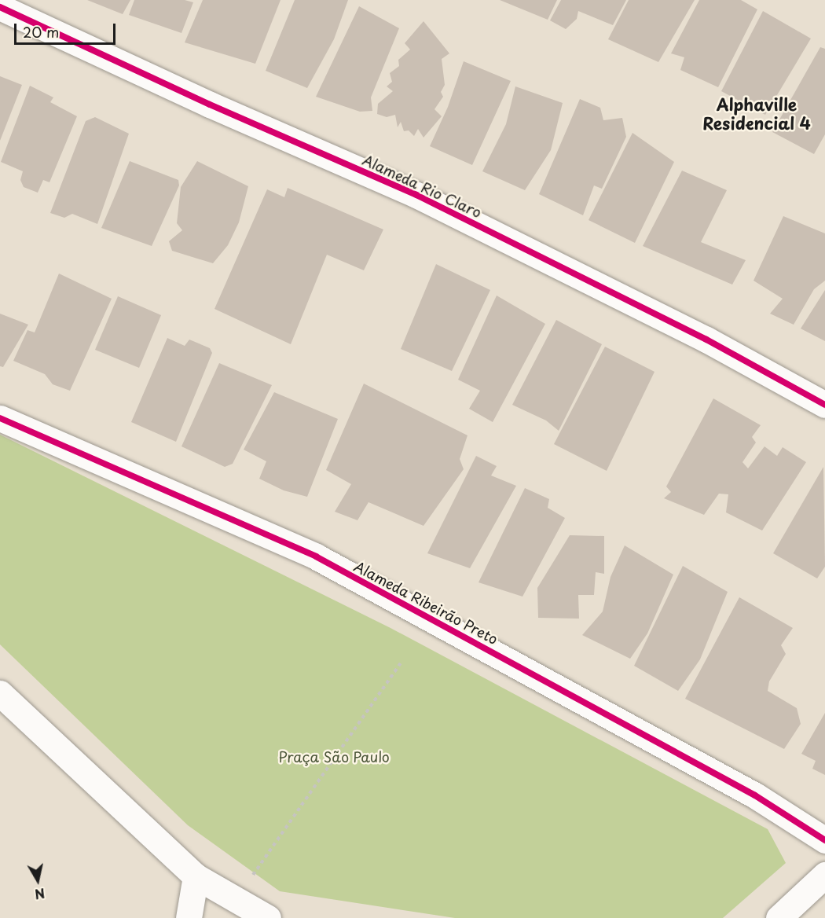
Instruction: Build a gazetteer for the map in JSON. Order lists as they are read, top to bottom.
{
  "streets": {
    "street": ["Alameda Rio Claro", "Alameda Ribeirão Preto"]
  },
  "districts": ["Alphaville Residencial 4"],
  "parks": ["Praça São Paulo"],
  "scale_bar": "20 m",
  "north": "bottom"
}
